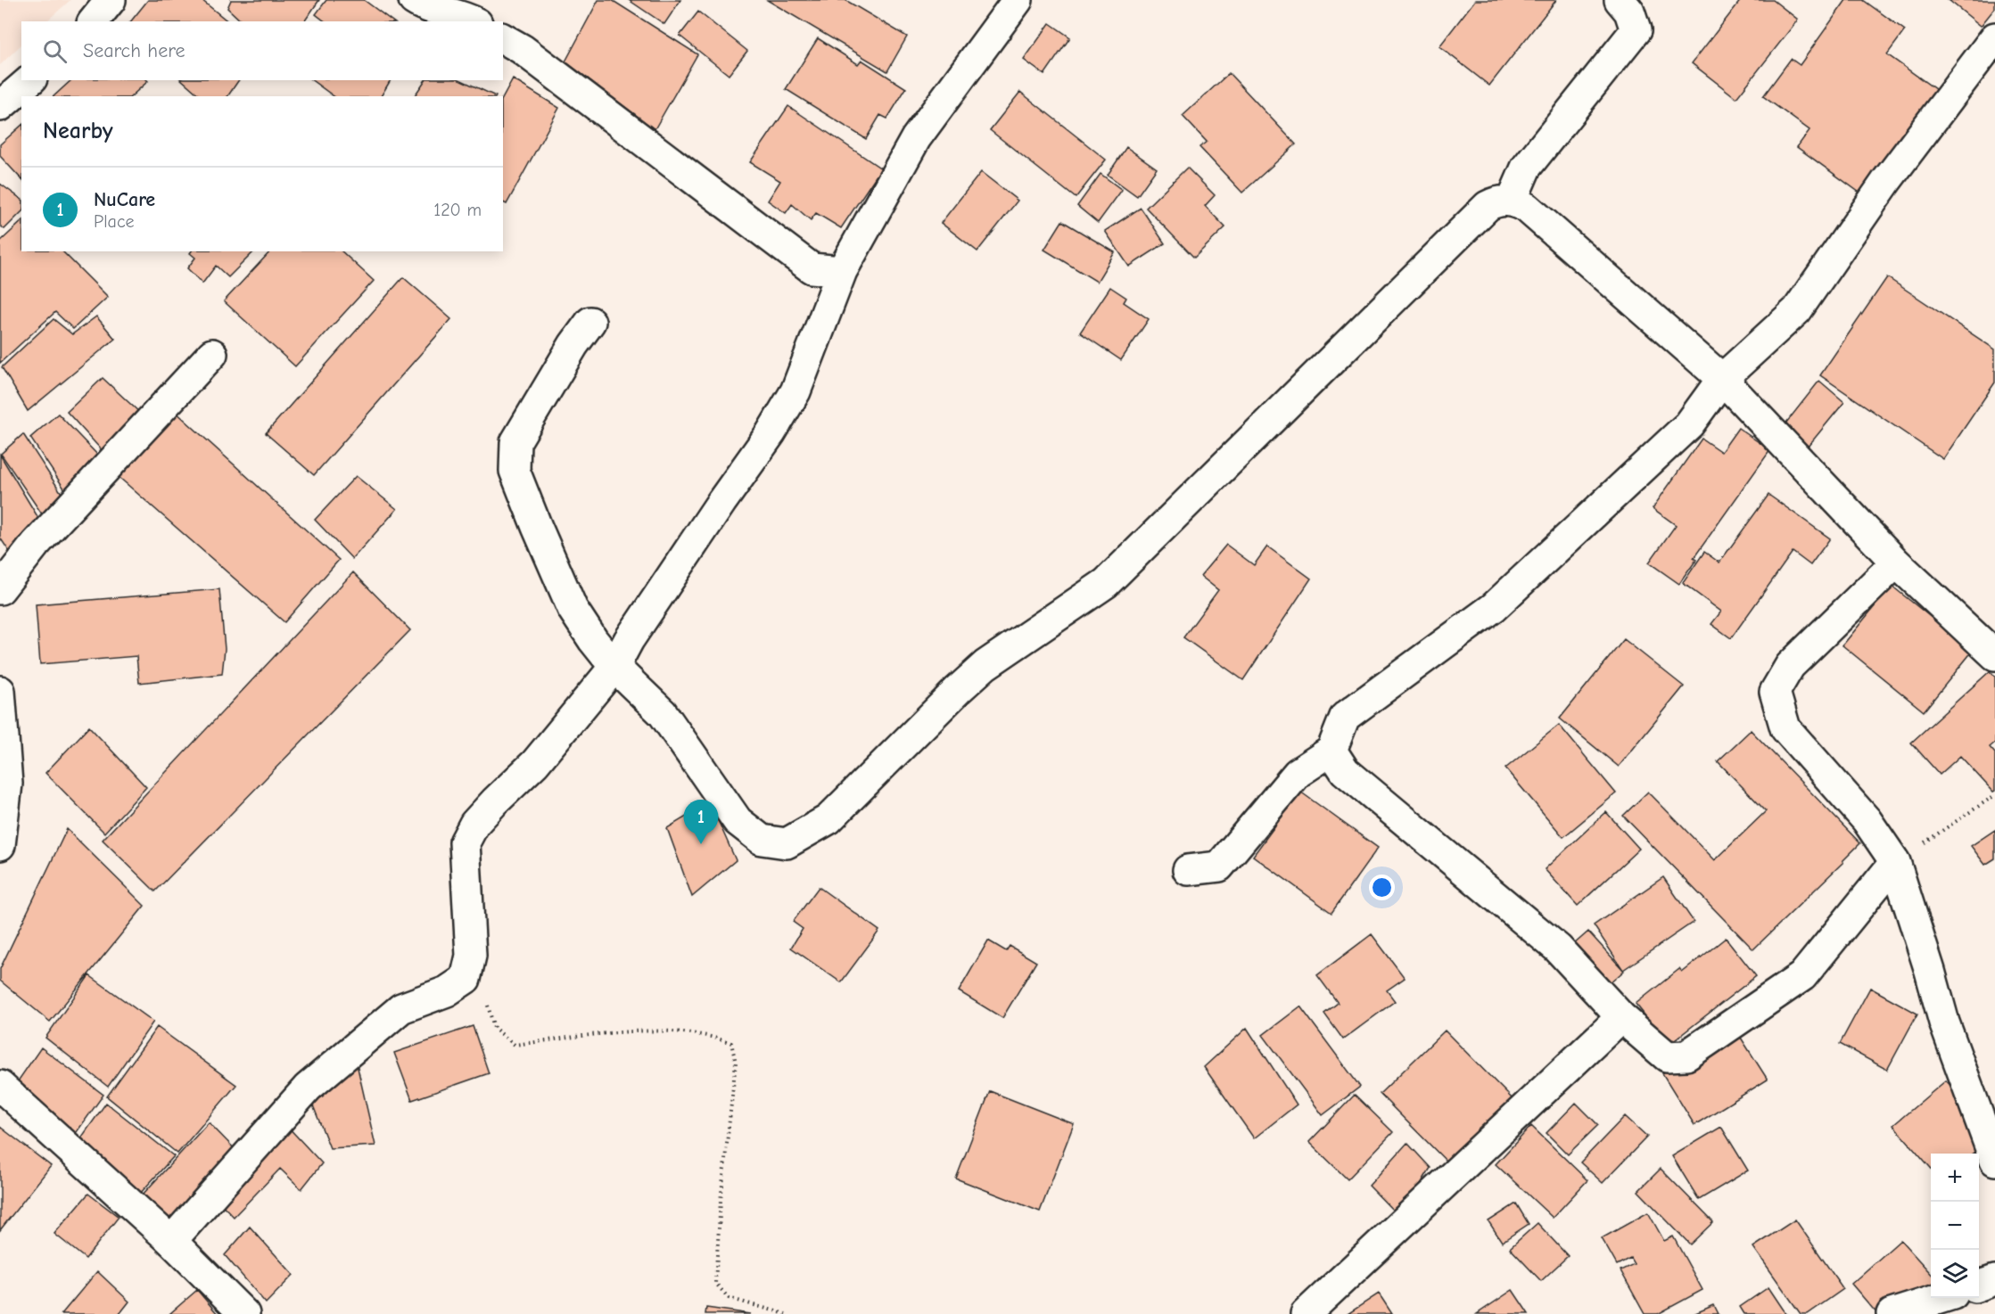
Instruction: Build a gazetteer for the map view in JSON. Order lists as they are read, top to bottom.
{
  "page": {
    "search": "Search here",
    "heading": "Nearby",
    "list": [
      {
        "mark": "1",
        "name": "NuCare",
        "note": "Place",
        "value": "120 m"
      }
    ],
    "pins": "1",
    "map_buttons": ["+", "−"]
  }
}
